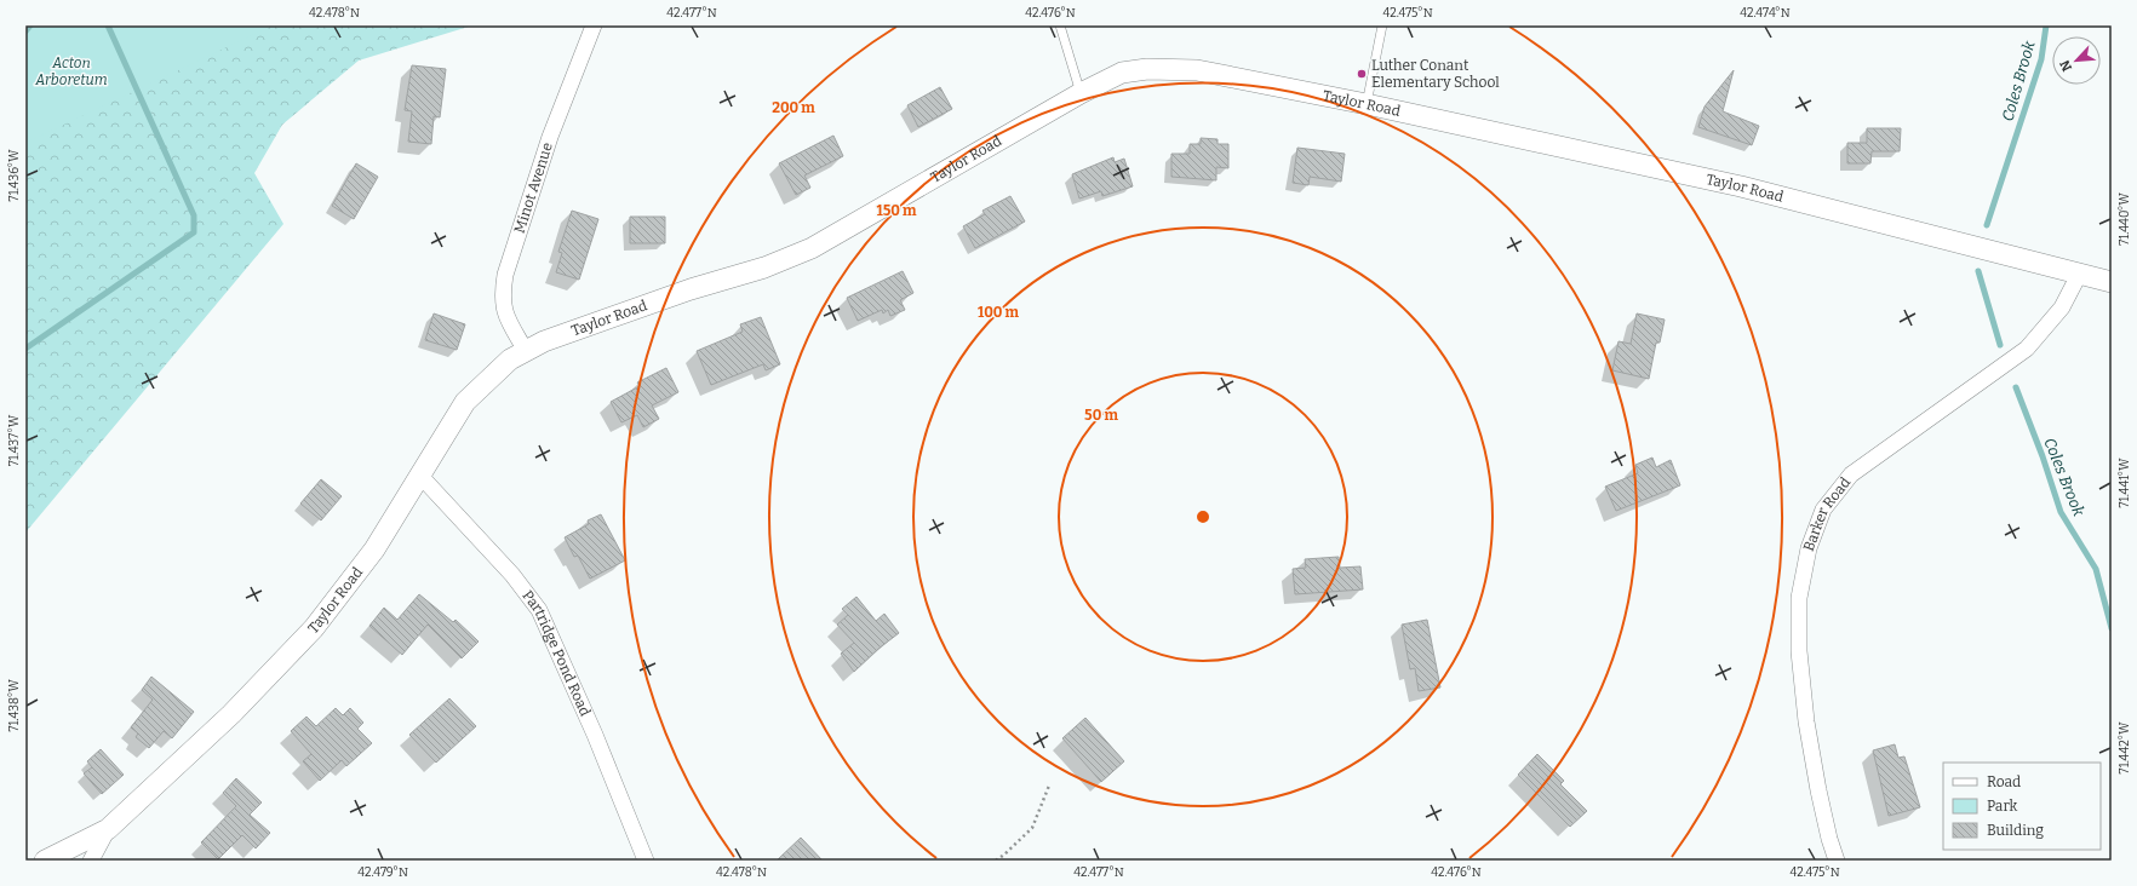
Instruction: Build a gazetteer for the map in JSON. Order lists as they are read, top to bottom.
{
  "streets": {
    "street": [
      "Taylor Road",
      "Minot Avenue",
      "Barker Road",
      "Partridge Pond Road"
    ]
  },
  "crossings": [
    ["Taylor Road", "Minot Avenue"],
    ["Taylor Road", "Barker Road"],
    ["Taylor Road", "Partridge Pond Road"]
  ],
  "water": ["Coles Brook"],
  "parks": ["Acton Arboretum"],
  "places": ["Luther Conant Elementary School"],
  "legend": ["Road", "Park", "Building"],
  "north": "bottom left",
  "coordinates": [
    "42.478°N",
    "42.477°N",
    "42.476°N",
    "42.475°N",
    "42.474°N",
    "71.436°W",
    "71.440°W",
    "71.437°W",
    "71.441°W",
    "71.438°W",
    "71.442°W",
    "42.479°N"
  ],
  "rings": [
    "200 m",
    "150 m",
    "100 m",
    "50 m"
  ]
}
